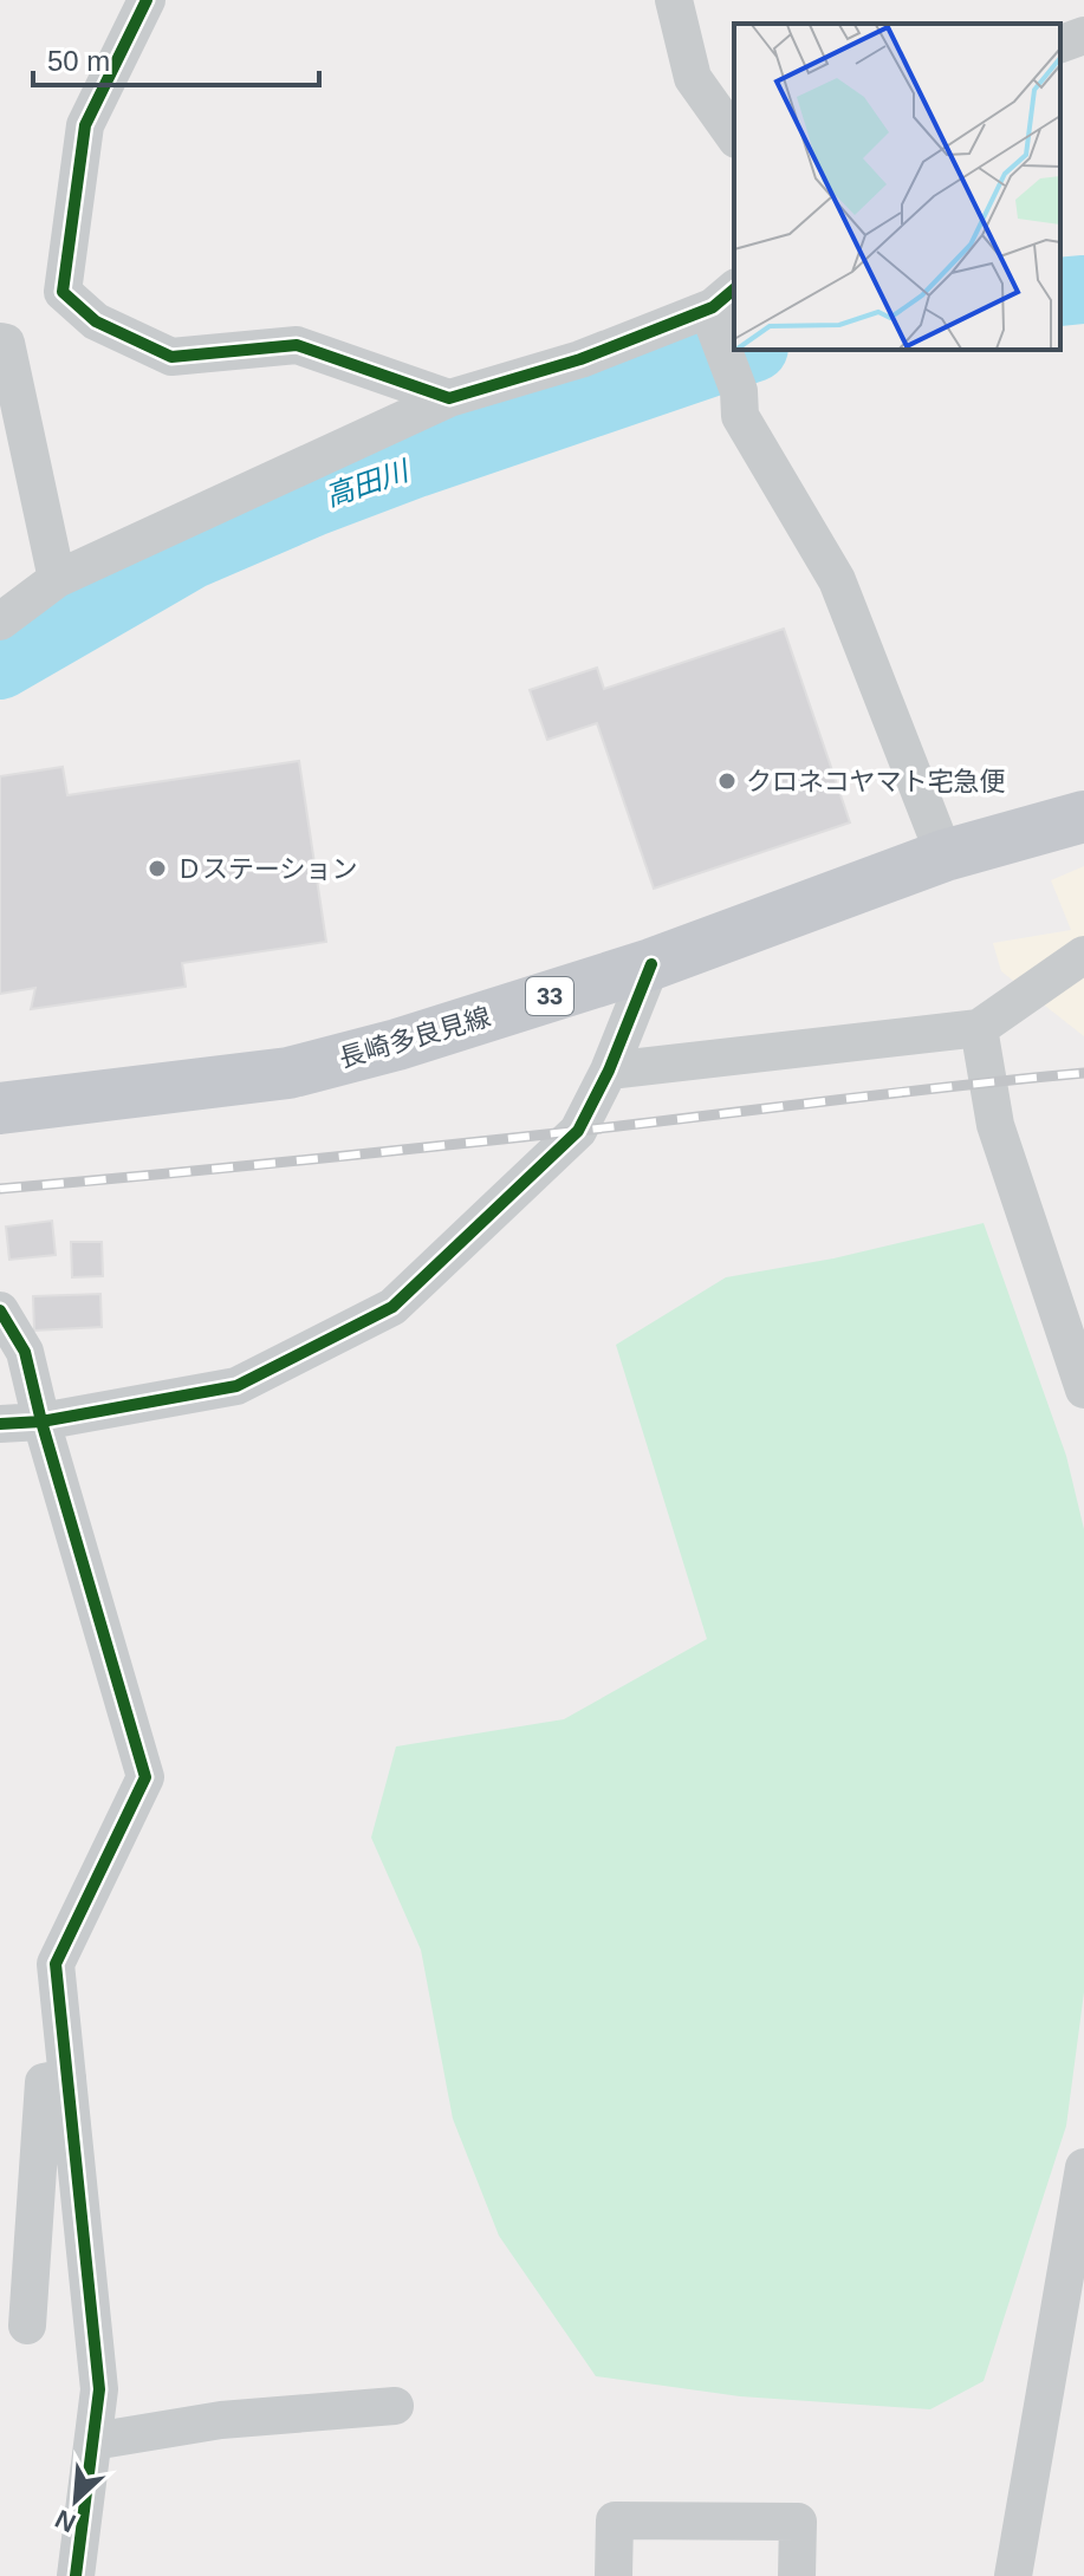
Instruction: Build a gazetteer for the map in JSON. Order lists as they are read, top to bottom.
{
  "streets": {
    "main road": ["33", "長崎多良見線"]
  },
  "water": ["高田川"],
  "places": ["クロネコヤマト宅急便", "Ｄステーション"],
  "scale_bar": "50 m",
  "north": "bottom left"
}
